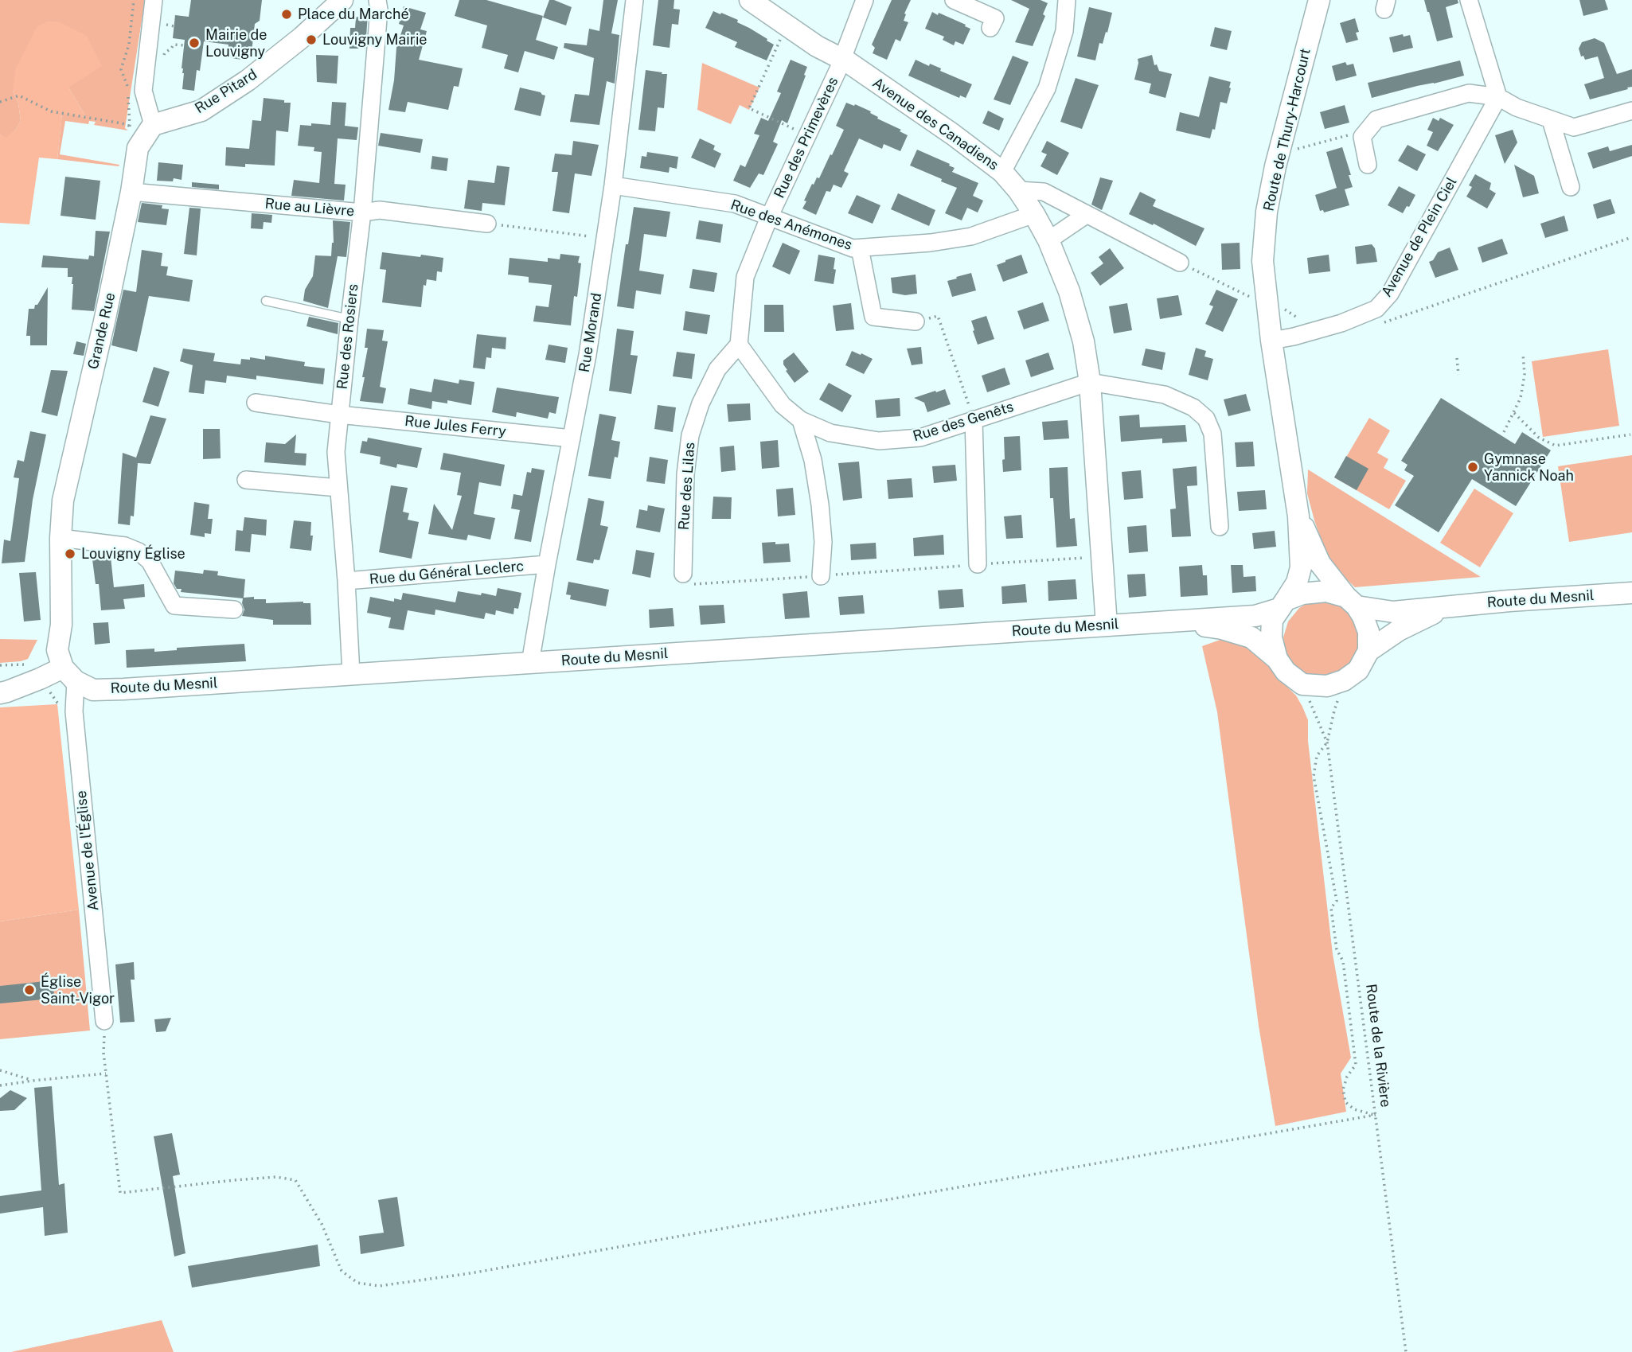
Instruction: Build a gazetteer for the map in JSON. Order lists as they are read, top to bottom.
{
  "streets": {
    "street": [
      "Rue Pitard",
      "Avenue des Canadiens",
      "Route de Thury-Harcourt",
      "Rue des Primevères",
      "Rue au Lièvre",
      "Rue des Anémones",
      "Avenue de Plein Ciel",
      "Grande Rue",
      "Rue Morand",
      "Rue des Rosiers",
      "Rue des Genêts",
      "Rue Jules Ferry",
      "Rue des Lilas",
      "Rue du Général Leclerc",
      "Route du Mesnil",
      "Avenue de l'Église"
    ],
    "path": ["Route de la Rivière"]
  },
  "crossings": [
    ["Rue Pitard", "Grande Rue"],
    ["Avenue des Canadiens", "Rue des Primevères"],
    ["Avenue des Canadiens", "Rue des Anémones"],
    ["Avenue des Canadiens", "Rue des Genêts"],
    ["Avenue des Canadiens", "Route du Mesnil"],
    ["Route de Thury-Harcourt", "Avenue de Plein Ciel"],
    ["Route de Thury-Harcourt", "Route du Mesnil"],
    ["Route de Thury-Harcourt", "Route de la Rivière"],
    ["Rue des Primevères", "Rue des Anémones"],
    ["Rue au Lièvre", "Grande Rue"],
    ["Rue au Lièvre", "Rue des Rosiers"],
    ["Rue des Anémones", "Rue Morand"],
    ["Grande Rue", "Route du Mesnil"],
    ["Grande Rue", "Avenue de l'Église"],
    ["Rue Morand", "Rue Jules Ferry"],
    ["Rue Morand", "Rue du Général Leclerc"],
    ["Rue Morand", "Route du Mesnil"],
    ["Rue des Rosiers", "Rue Jules Ferry"],
    ["Rue des Rosiers", "Rue du Général Leclerc"],
    ["Rue des Rosiers", "Route du Mesnil"],
    ["Rue des Genêts", "Rue des Lilas"],
    ["Route du Mesnil", "Avenue de l'Église"],
    ["Route du Mesnil", "Route de la Rivière"]
  ],
  "places": [
    "Place du Marché",
    "Louvigny Mairie",
    "Mairie de Louvigny",
    "Gymnase Yannick Noah",
    "Louvigny Église",
    "Église Saint-Vigor"
  ]
}
